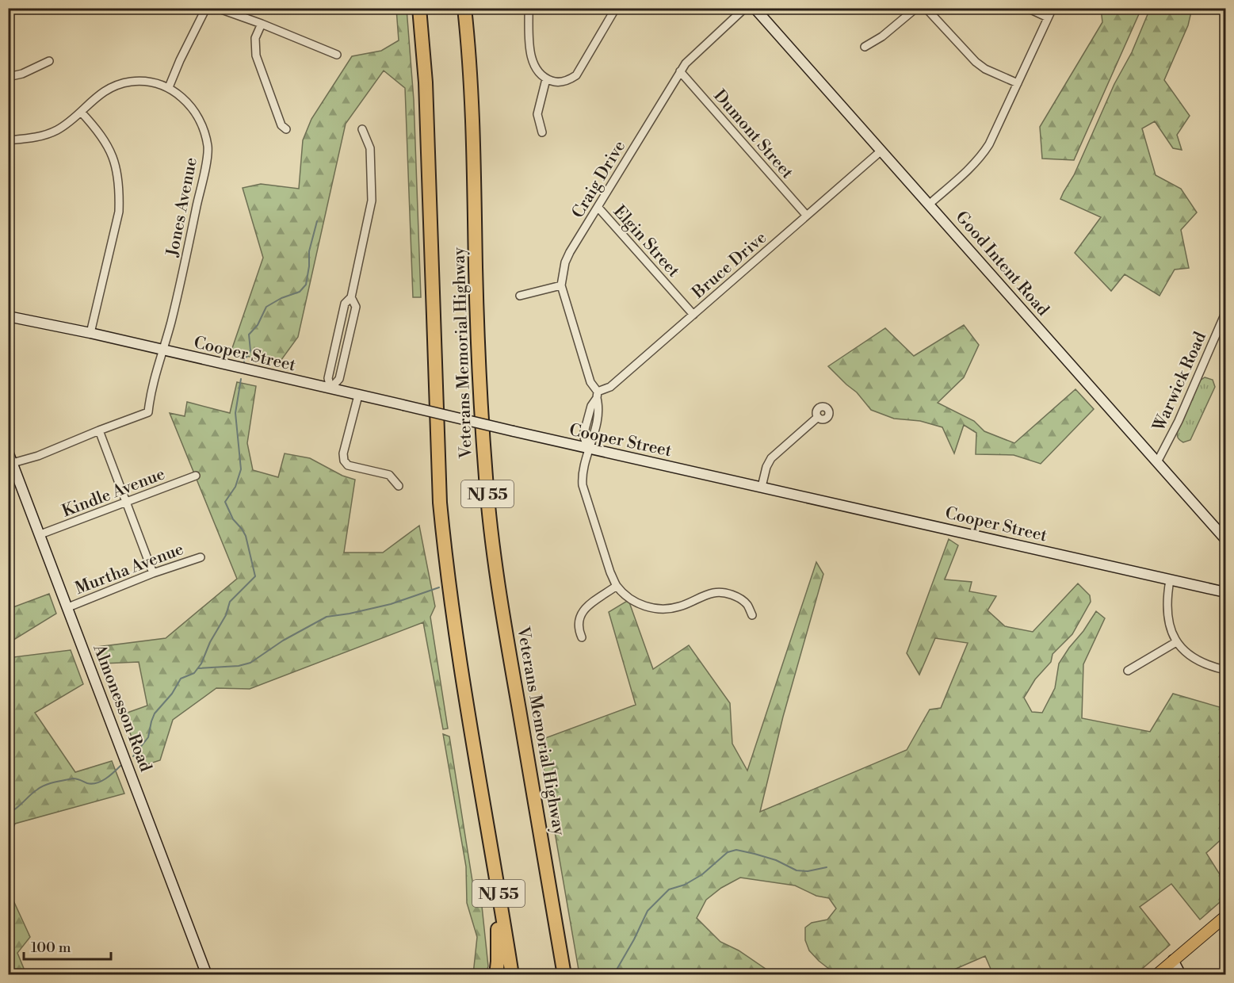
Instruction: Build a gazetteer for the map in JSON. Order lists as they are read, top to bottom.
{
  "streets": {
    "highway": ["Veterans Memorial Highway", "NJ 55"],
    "main road": ["Good Intent Road", "Cooper Street", "Almonesson Road"],
    "street": [
      "Dumont Street",
      "Craig Drive",
      "Jones Avenue",
      "Elgin Street",
      "Bruce Drive",
      "Warwick Road",
      "Kindle Avenue",
      "Murtha Avenue"
    ]
  },
  "crossings": [
    ["Dumont Street", "Craig Drive"],
    ["Dumont Street", "Bruce Drive"],
    ["Craig Drive", "Elgin Street"],
    ["Craig Drive", "Bruce Drive"],
    ["Jones Avenue", "Cooper Street"],
    ["Elgin Street", "Bruce Drive"],
    ["Good Intent Road", "Bruce Drive"],
    ["Good Intent Road", "Warwick Road"],
    ["Kindle Avenue", "Almonesson Road"],
    ["Murtha Avenue", "Almonesson Road"]
  ],
  "scale_bar": "100 m"
}
